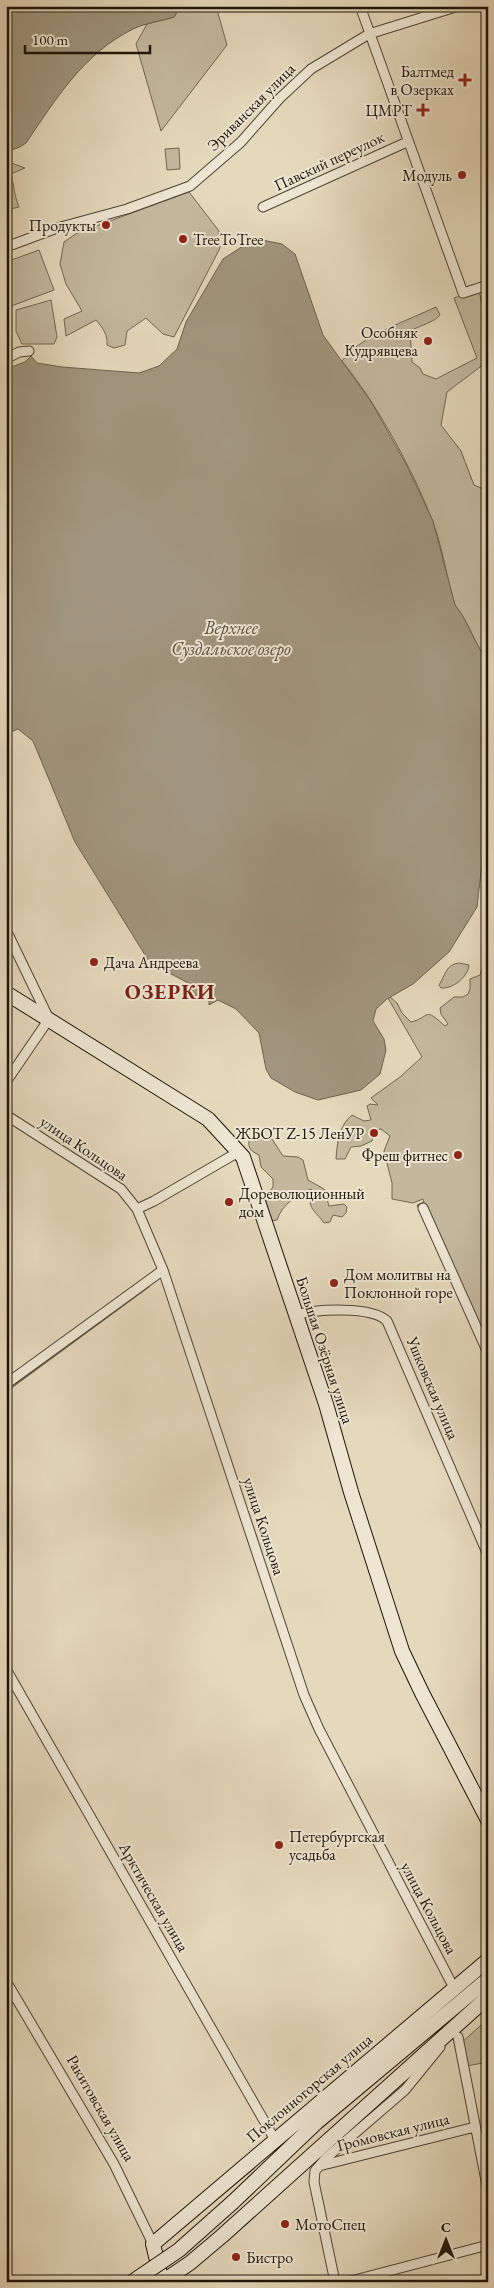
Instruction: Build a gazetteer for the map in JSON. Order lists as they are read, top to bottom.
{
  "streets": {
    "street": [
      "Эриванская улица",
      "Павский переулок",
      "улица Кольцова",
      "Большая Озёрная улица",
      "Ушковская улица",
      "Арктическая улица",
      "Поклонногорская улица",
      "Ракитовская улица",
      "Громовская улица"
    ]
  },
  "crossings": [
    ["улица Кольцова", "Поклонногорская улица"],
    ["Большая Озёрная улица", "Ушковская улица"],
    ["Арктическая улица", "Поклонногорская улица"],
    ["Поклонногорская улица", "Ракитовская улица"]
  ],
  "districts": ["ОЗЕРКИ"],
  "water": ["Верхнее Суздальское озеро"],
  "places": {
    "health": ["Балтмед в Озерках", "ЦМРТ"],
    "other": [
      "Модуль",
      "Продукты",
      "TreeToTree",
      "Особняк Кудрявцева",
      "Дача Андреева",
      "ЖБОТ Z-15 ЛенУР",
      "Фреш фитнес",
      "Дореволюционный дом",
      "Дом молитвы на Поклонной горе",
      "Петербургская усадьба",
      "МотоСпец",
      "Бистро"
    ]
  },
  "scale_bar": "100 m",
  "north": "top"
}
